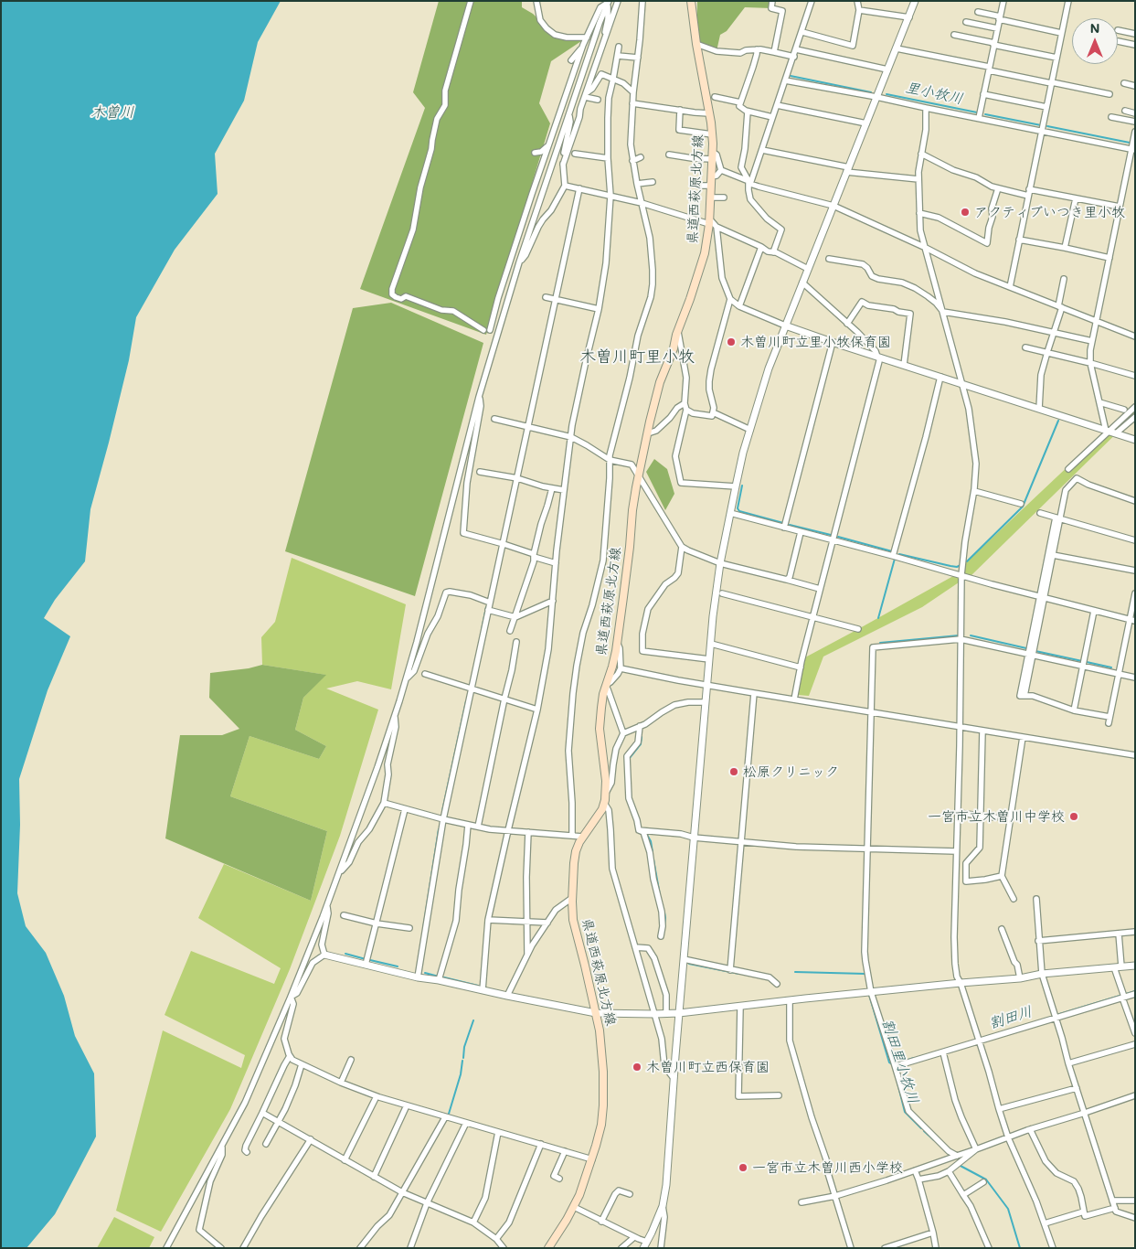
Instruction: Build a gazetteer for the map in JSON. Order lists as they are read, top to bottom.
{
  "streets": {
    "main road": ["県道西萩原北方線"]
  },
  "districts": ["木曽川町里小牧"],
  "water": [
    "里小牧川",
    "木曽川",
    "割田川",
    "割田里小牧川"
  ],
  "places": [
    "アクティブいつき里小牧",
    "木曽川町立里小牧保育園",
    "松原クリニック",
    "一宮市立木曽川中学校",
    "木曽川町立西保育園",
    "一宮市立木曽川西小学校"
  ],
  "north": "top"
}
